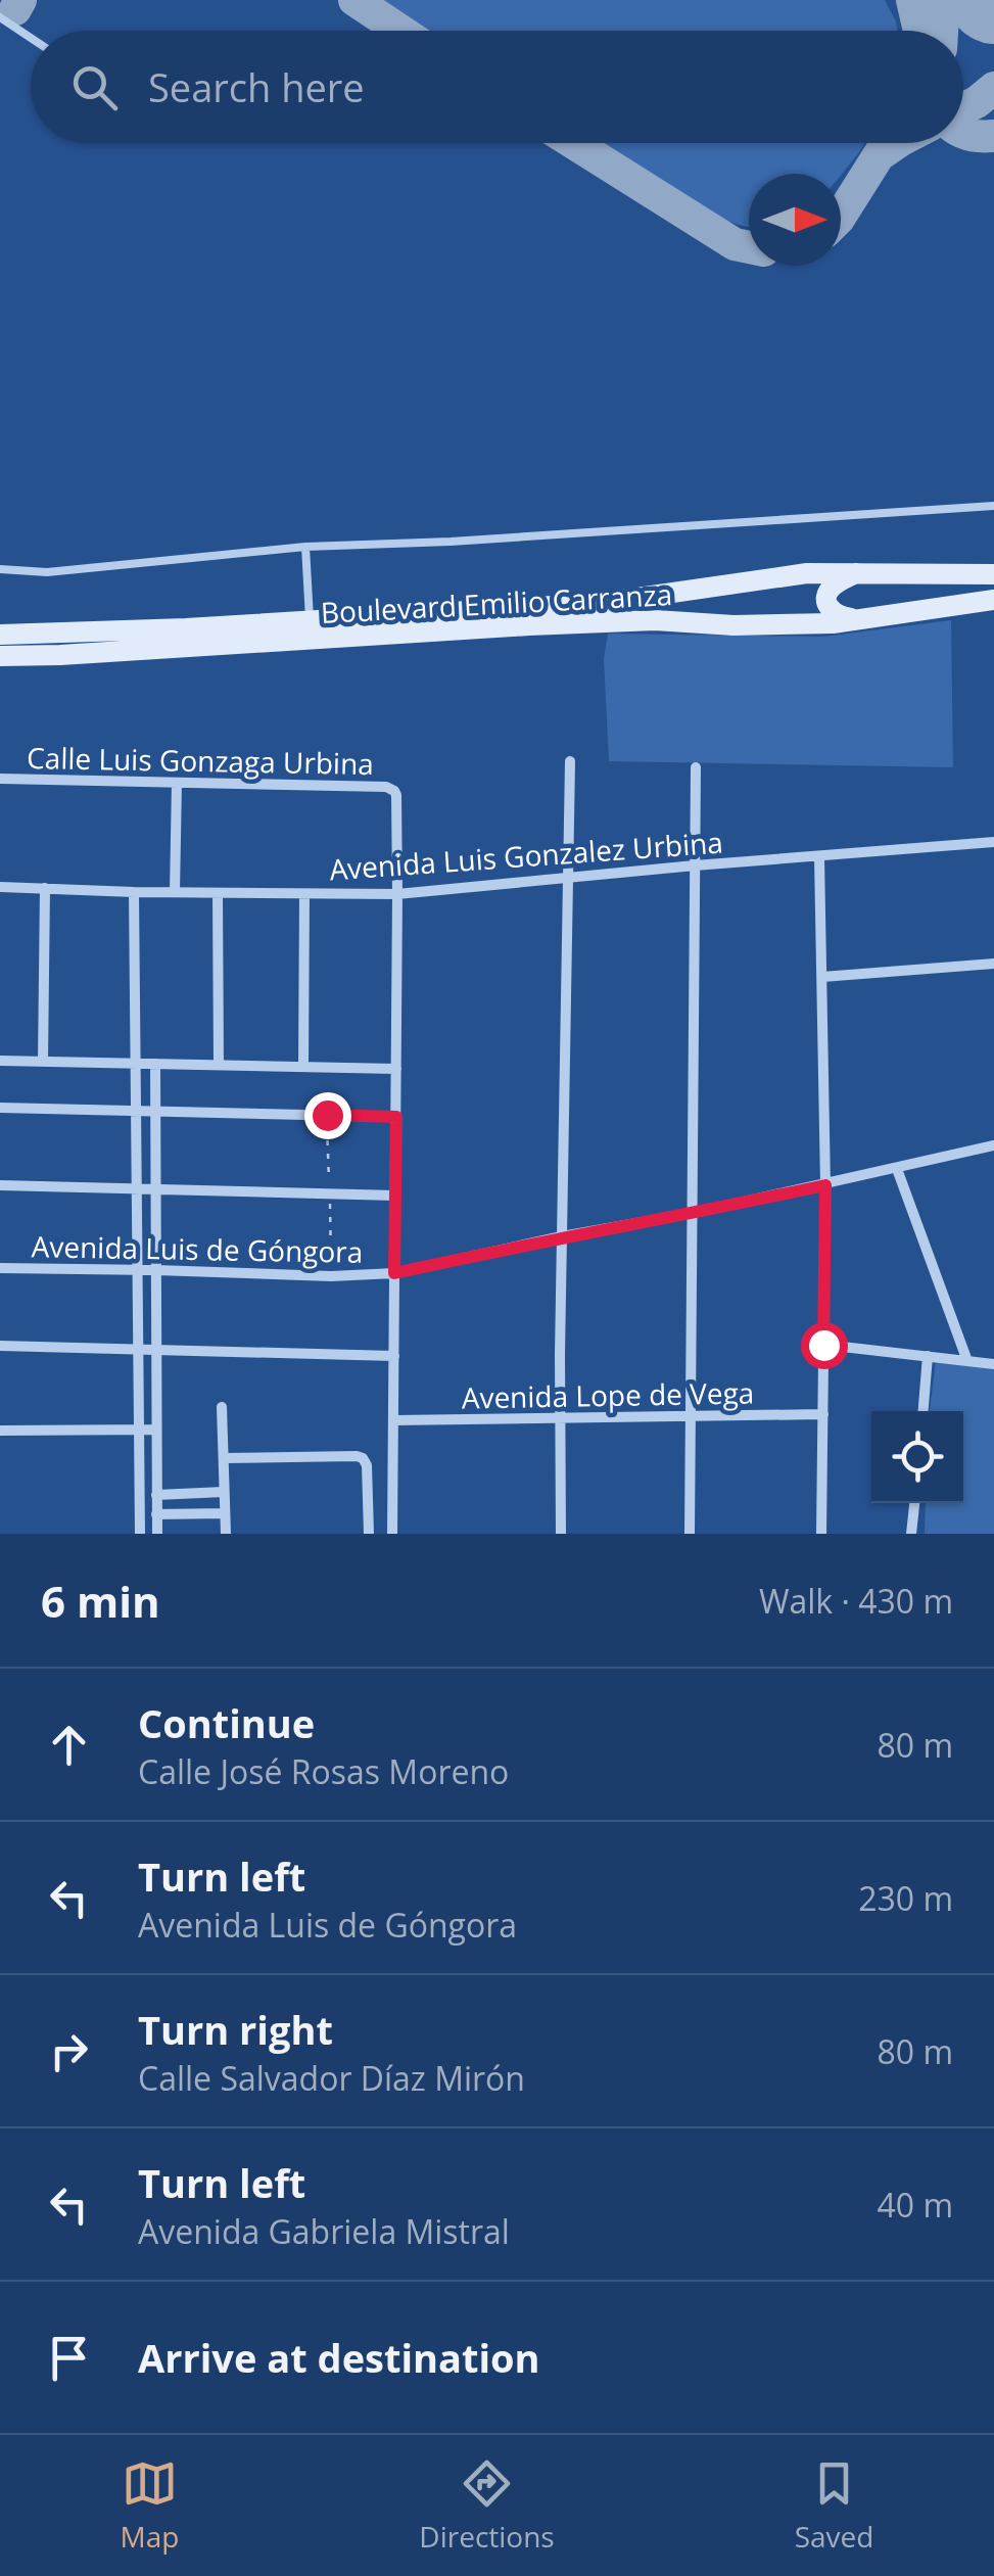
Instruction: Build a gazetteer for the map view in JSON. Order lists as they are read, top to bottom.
{
  "streets": {
    "street": [
      "Boulevard Emilio Carranza",
      "Calle Luis Gonzaga Urbina",
      "Avenida Luis Gonzalez Urbina",
      "Avenida Luis de Góngora",
      "Avenida Lope de Vega"
    ]
  },
  "crossings": [
    ["Calle Luis Gonzaga Urbina", "Avenida Luis Gonzalez Urbina"]
  ],
  "north": "right",
  "page": {
    "search": "Search here",
    "heading": ["6 min", "Walk · 430 m"],
    "list": [
      ["Continue", "Calle José Rosas Moreno", "80 m"],
      ["Turn left", "Avenida Luis de Góngora", "230 m"],
      ["Turn right", "Calle Salvador Díaz Mirón", "80 m"],
      ["Turn left", "Avenida Gabriela Mistral", "40 m"],
      "Arrive at destination"
    ],
    "nav": ["Map", "Directions", "Saved"]
  }
}
